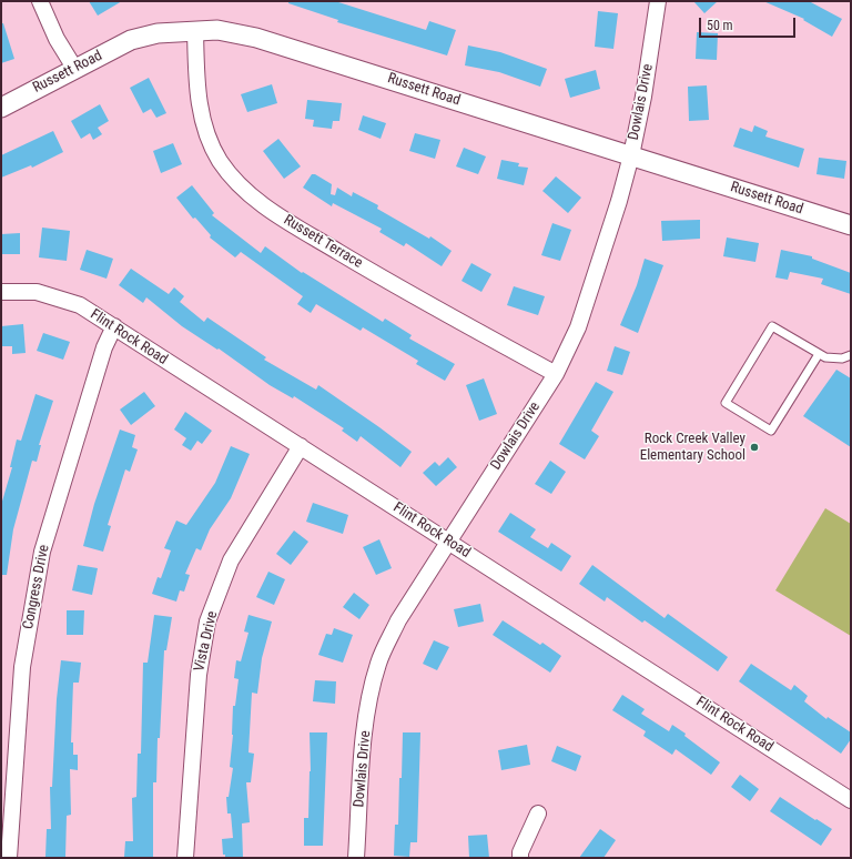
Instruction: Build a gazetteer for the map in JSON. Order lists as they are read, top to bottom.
{
  "streets": {
    "street": [
      "Russett Road",
      "Dowlais Drive",
      "Russett Terrace",
      "Flint Rock Road",
      "Congress Drive",
      "Vista Drive"
    ]
  },
  "crossings": [
    ["Russett Road", "Dowlais Drive"],
    ["Russett Road", "Russett Terrace"],
    ["Dowlais Drive", "Russett Terrace"],
    ["Dowlais Drive", "Flint Rock Road"],
    ["Flint Rock Road", "Congress Drive"],
    ["Flint Rock Road", "Vista Drive"]
  ],
  "places": ["Rock Creek Valley Elementary School"],
  "scale_bar": "50 m"
}
